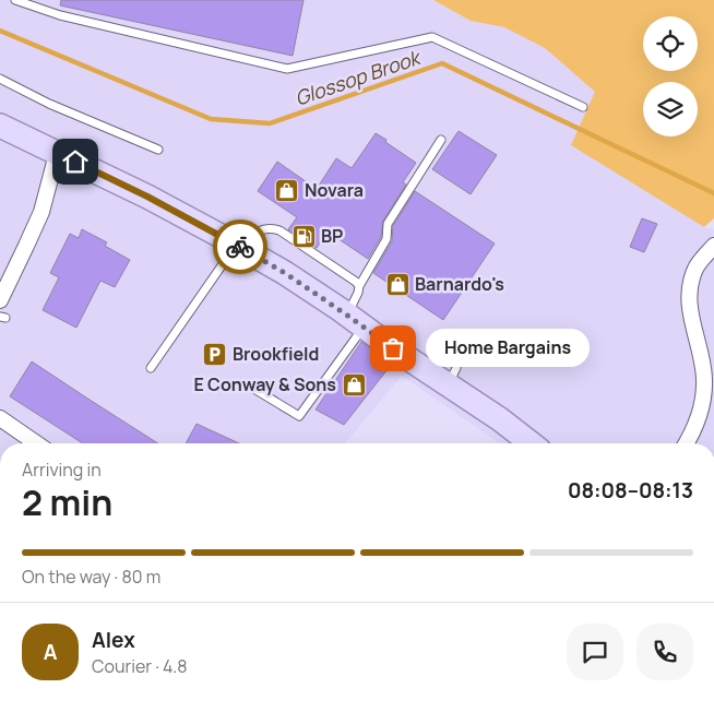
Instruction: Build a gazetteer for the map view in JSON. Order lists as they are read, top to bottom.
{
  "water": ["Glossop Brook"],
  "places": {
    "shop": ["Novara", "Barnardo's", "E Conway & Sons"],
    "fuel station": ["BP"],
    "other": ["Home Bargains"],
    "parking": ["Brookfield"]
  },
  "page": {
    "bubble": "Home Bargains",
    "heading": ["2 min", "Arriving in", "08:08–08:13"],
    "panel": ["Alex", "Courier · 4.8"],
    "bar": "On the way · 80 m",
    "round": "A"
  }
}
